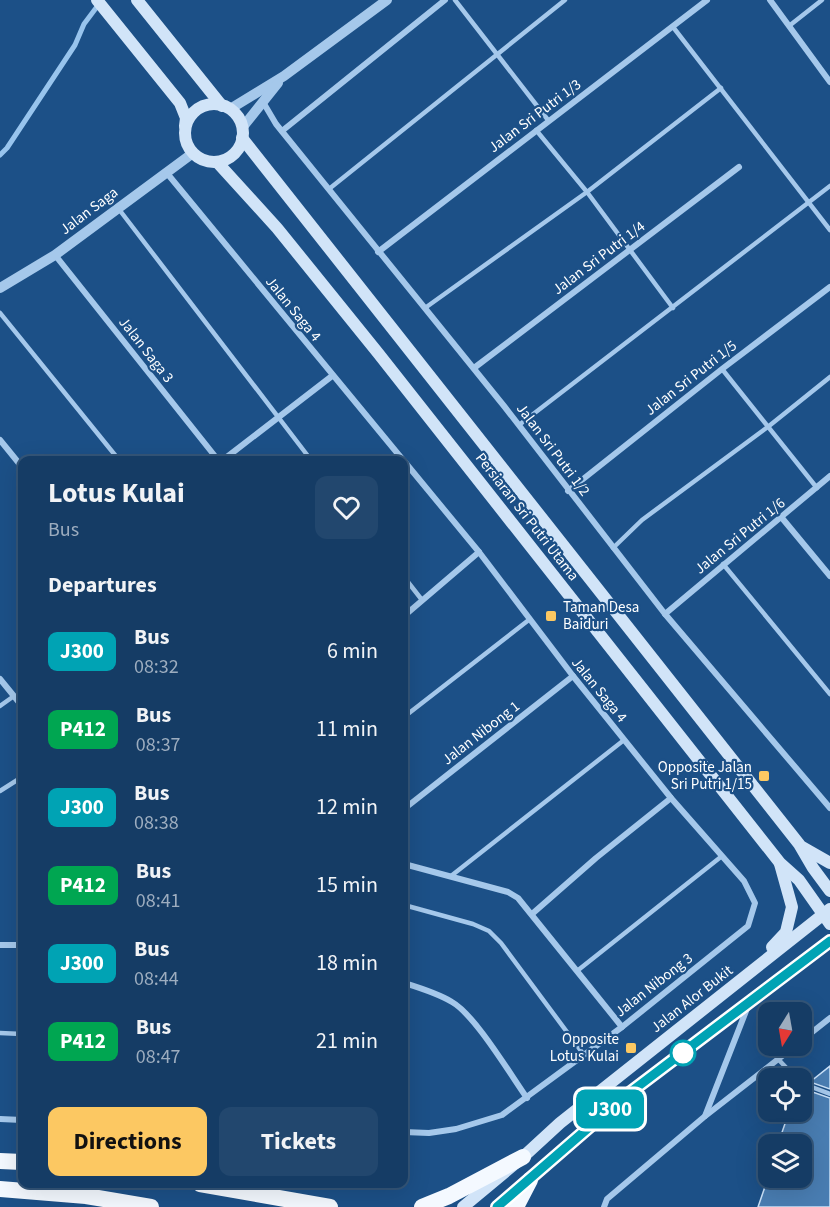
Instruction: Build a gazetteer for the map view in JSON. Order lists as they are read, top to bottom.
{
  "streets": {
    "main road": ["Persiaran Sri Putri Utama", "Jalan Alor Bukit"],
    "street": [
      "Jalan Sri Putri 1/3",
      "Jalan Saga",
      "Jalan Sri Putri 1/4",
      "Jalan Saga 4",
      "Jalan Saga 3",
      "Jalan Sri Putri 1/5",
      "Jalan Sri Putri 1/2",
      "Jalan Sri Putri 1/6",
      "Jalan Nibong 1",
      "Jalan Nibong 3"
    ]
  },
  "crossings": [
    ["Jalan Sri Putri 1/3", "Jalan Sri Putri 1/2"],
    ["Jalan Saga", "Jalan Saga 4"],
    ["Jalan Saga", "Jalan Saga 3"],
    ["Jalan Saga", "Persiaran Sri Putri Utama"],
    ["Jalan Sri Putri 1/4", "Jalan Sri Putri 1/2"],
    ["Jalan Saga 4", "Jalan Nibong 1"],
    ["Jalan Saga 4", "Jalan Nibong 3"],
    ["Jalan Sri Putri 1/5", "Jalan Sri Putri 1/2"],
    ["Jalan Sri Putri 1/2", "Jalan Sri Putri 1/6"],
    ["Persiaran Sri Putri Utama", "Jalan Alor Bukit"]
  ],
  "places": {
    "transit": ["Taman Desa Baiduri", "Opposite Jalan Sri Putri 1/15", "Opposite Lotus Kulai"]
  },
  "lines": ["bus line J300"],
  "north": "bottom",
  "page": {
    "on_map": "J300",
    "heading": [
      ["Lotus Kulai", "Bus"],
      "Departures"
    ],
    "list": [
      {
        "mark": "J300",
        "name": "Bus",
        "note": "08:32",
        "value": "6 min"
      },
      {
        "mark": "P412",
        "name": "Bus",
        "note": "08:37",
        "value": "11 min"
      },
      {
        "mark": "J300",
        "name": "Bus",
        "note": "08:38",
        "value": "12 min"
      },
      {
        "mark": "P412",
        "name": "Bus",
        "note": "08:41",
        "value": "15 min"
      },
      {
        "mark": "J300",
        "name": "Bus",
        "note": "08:44",
        "value": "18 min"
      },
      {
        "mark": "P412",
        "name": "Bus",
        "note": "08:47",
        "value": "21 min"
      }
    ],
    "buttons": ["Directions", "Tickets"]
  }
}
